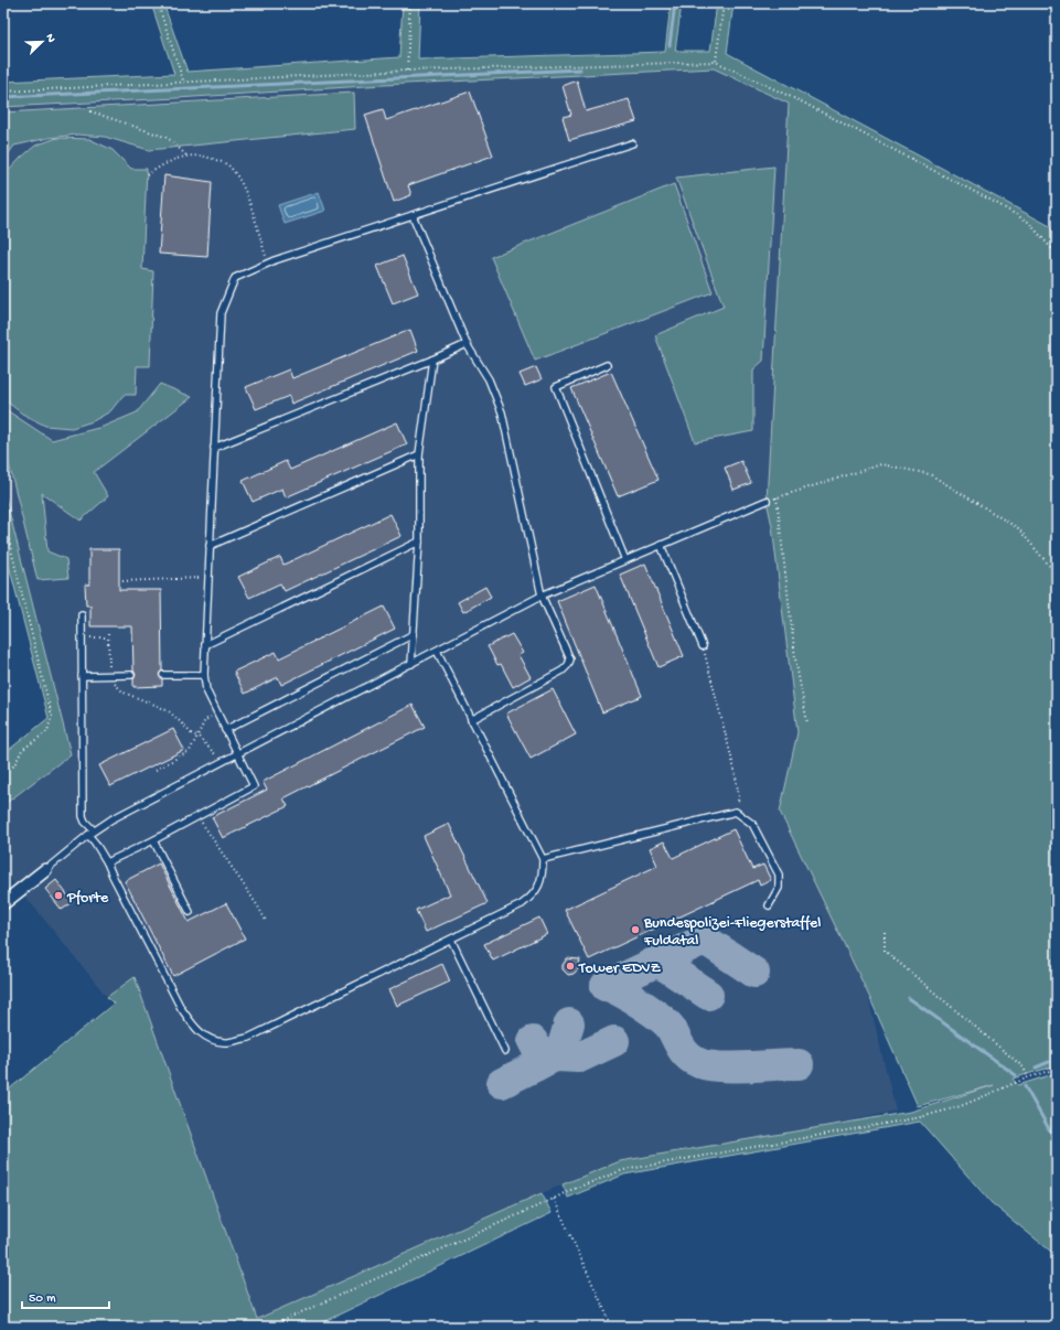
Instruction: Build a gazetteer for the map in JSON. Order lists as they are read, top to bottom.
{
  "places": ["Pforte", "Bundespolizei-Fliegerstaffel Fuldatal", "Tower EDVZ"],
  "scale_bar": "50 m",
  "north": "top right"
}
